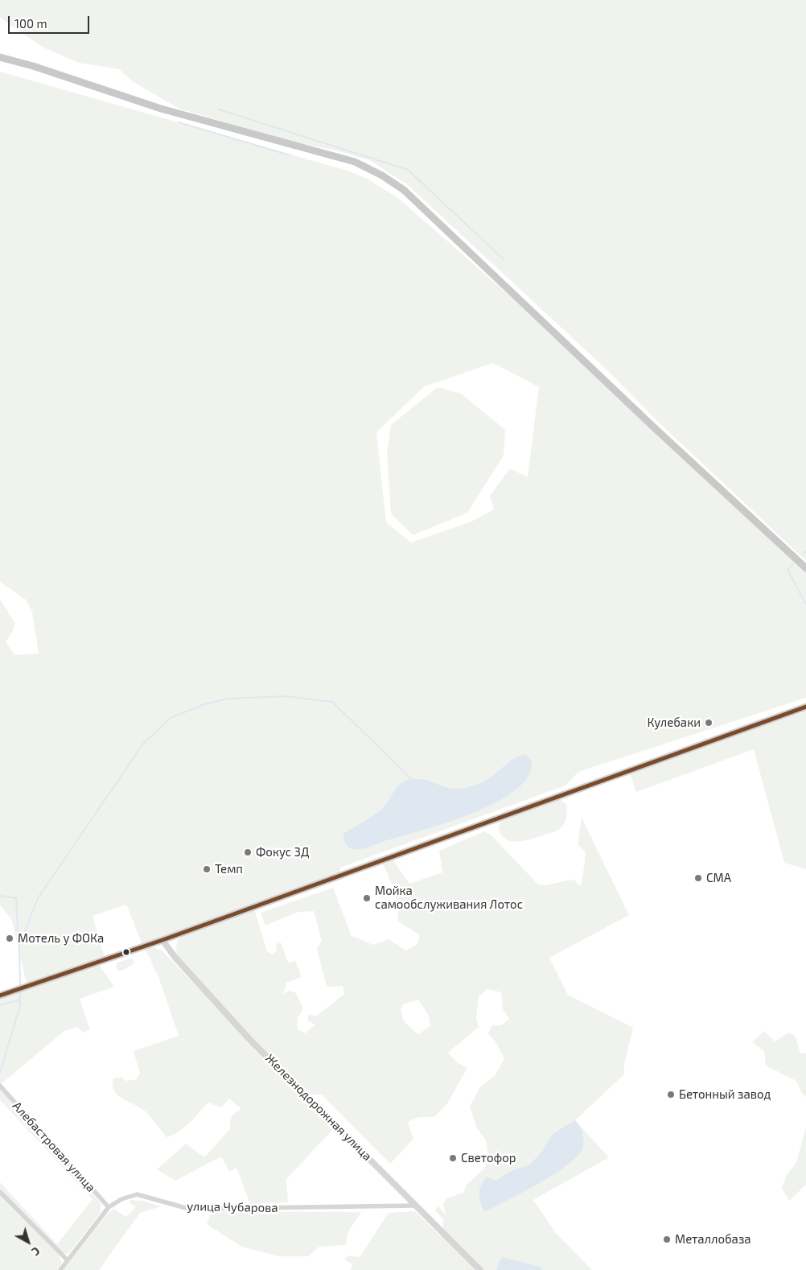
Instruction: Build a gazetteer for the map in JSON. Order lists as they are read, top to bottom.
{
  "streets": {
    "street": ["Железнодорожная улица", "Алебастровая улица", "улица Чубарова"]
  },
  "crossings": [
    ["Железнодорожная улица", "улица Чубарова"],
    ["Алебастровая улица", "улица Чубарова"]
  ],
  "places": [
    "Кулебаки",
    "Фокус 3Д",
    "Темп",
    "CMA",
    "Мойка самообслуживания Лотос",
    "Мотель у ФОКа",
    "Бетонный завод",
    "Светофор",
    "Металлобаза"
  ],
  "scale_bar": "100 m",
  "north": "bottom right"
}
